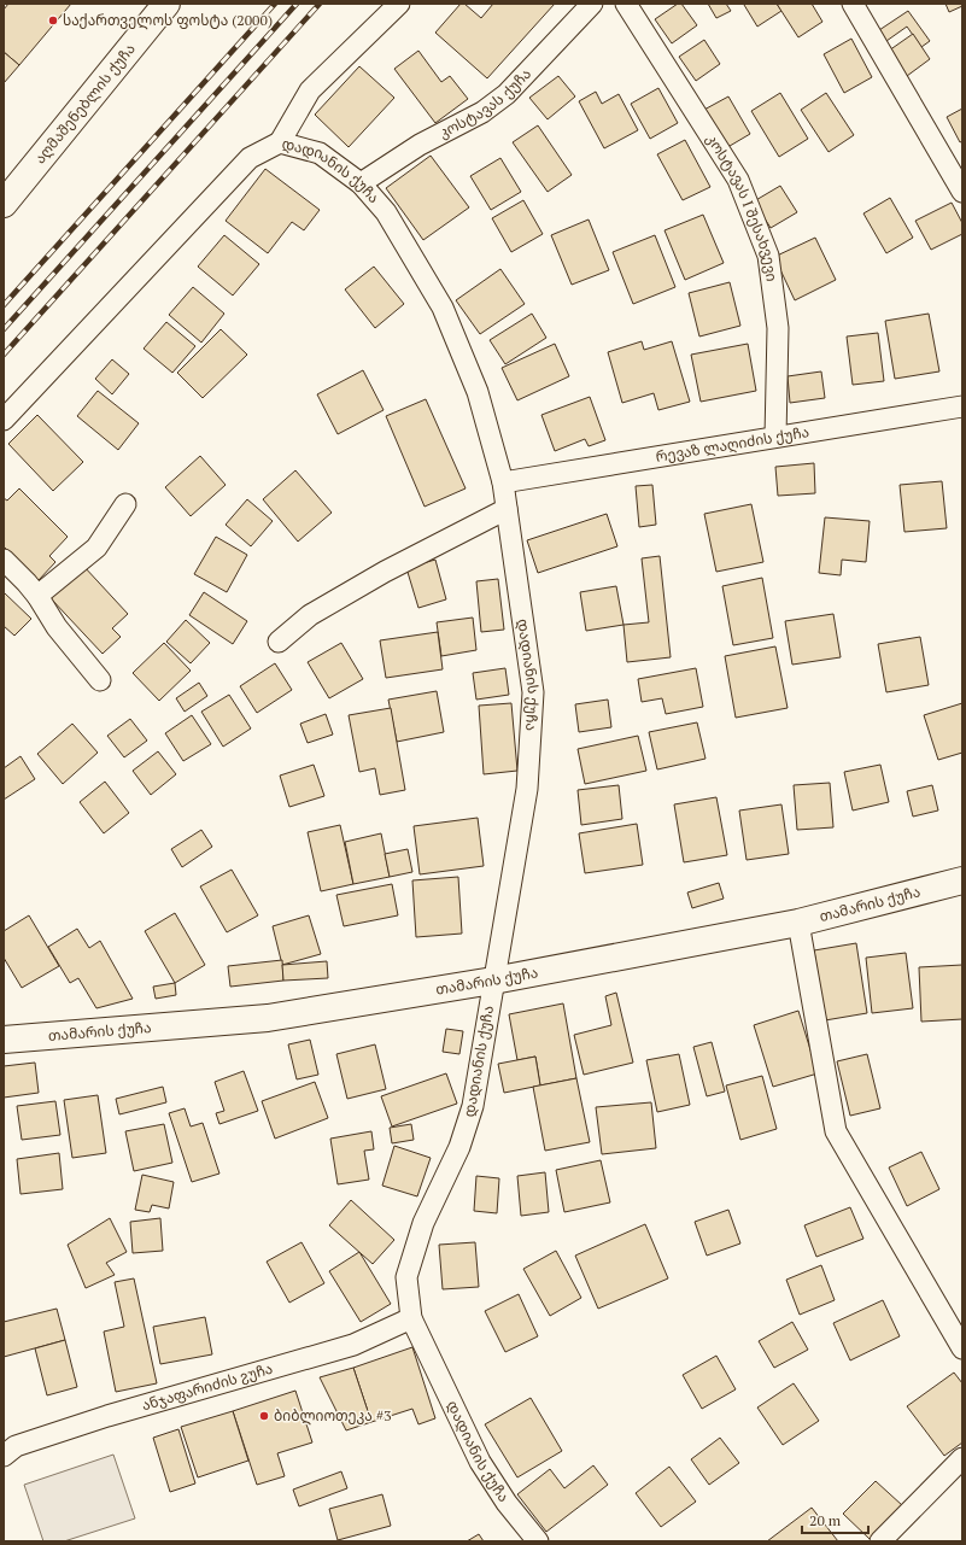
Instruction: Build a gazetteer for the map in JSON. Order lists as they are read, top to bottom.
{
  "streets": {
    "main road": ["აღმაშენებლის ქუჩა", "თამარის ქუჩა"],
    "street": [
      "კოსტავას ქუჩა",
      "დადიანის ქუჩა",
      "კოსტავას I შესახვევი",
      "რევაზ ლაღიძის ქუჩა",
      "ანჯაფარიძის ჷუჩა"
    ]
  },
  "crossings": [
    ["კოსტავას ქუჩა", "დადიანის ქუჩა"],
    ["დადიანის ქუჩა", "რევაზ ლაღიძის ქუჩა"],
    ["დადიანის ქუჩა", "თამარის ქუჩა"],
    ["დადიანის ქუჩა", "ანჯაფარიძის ჷუჩა"],
    ["კოსტავას I შესახვევი", "რევაზ ლაღიძის ქუჩა"]
  ],
  "places": ["საქართველოს ფოსტა (2000)", "ბიბლიოთეკა #3"],
  "scale_bar": "20 m"
}
